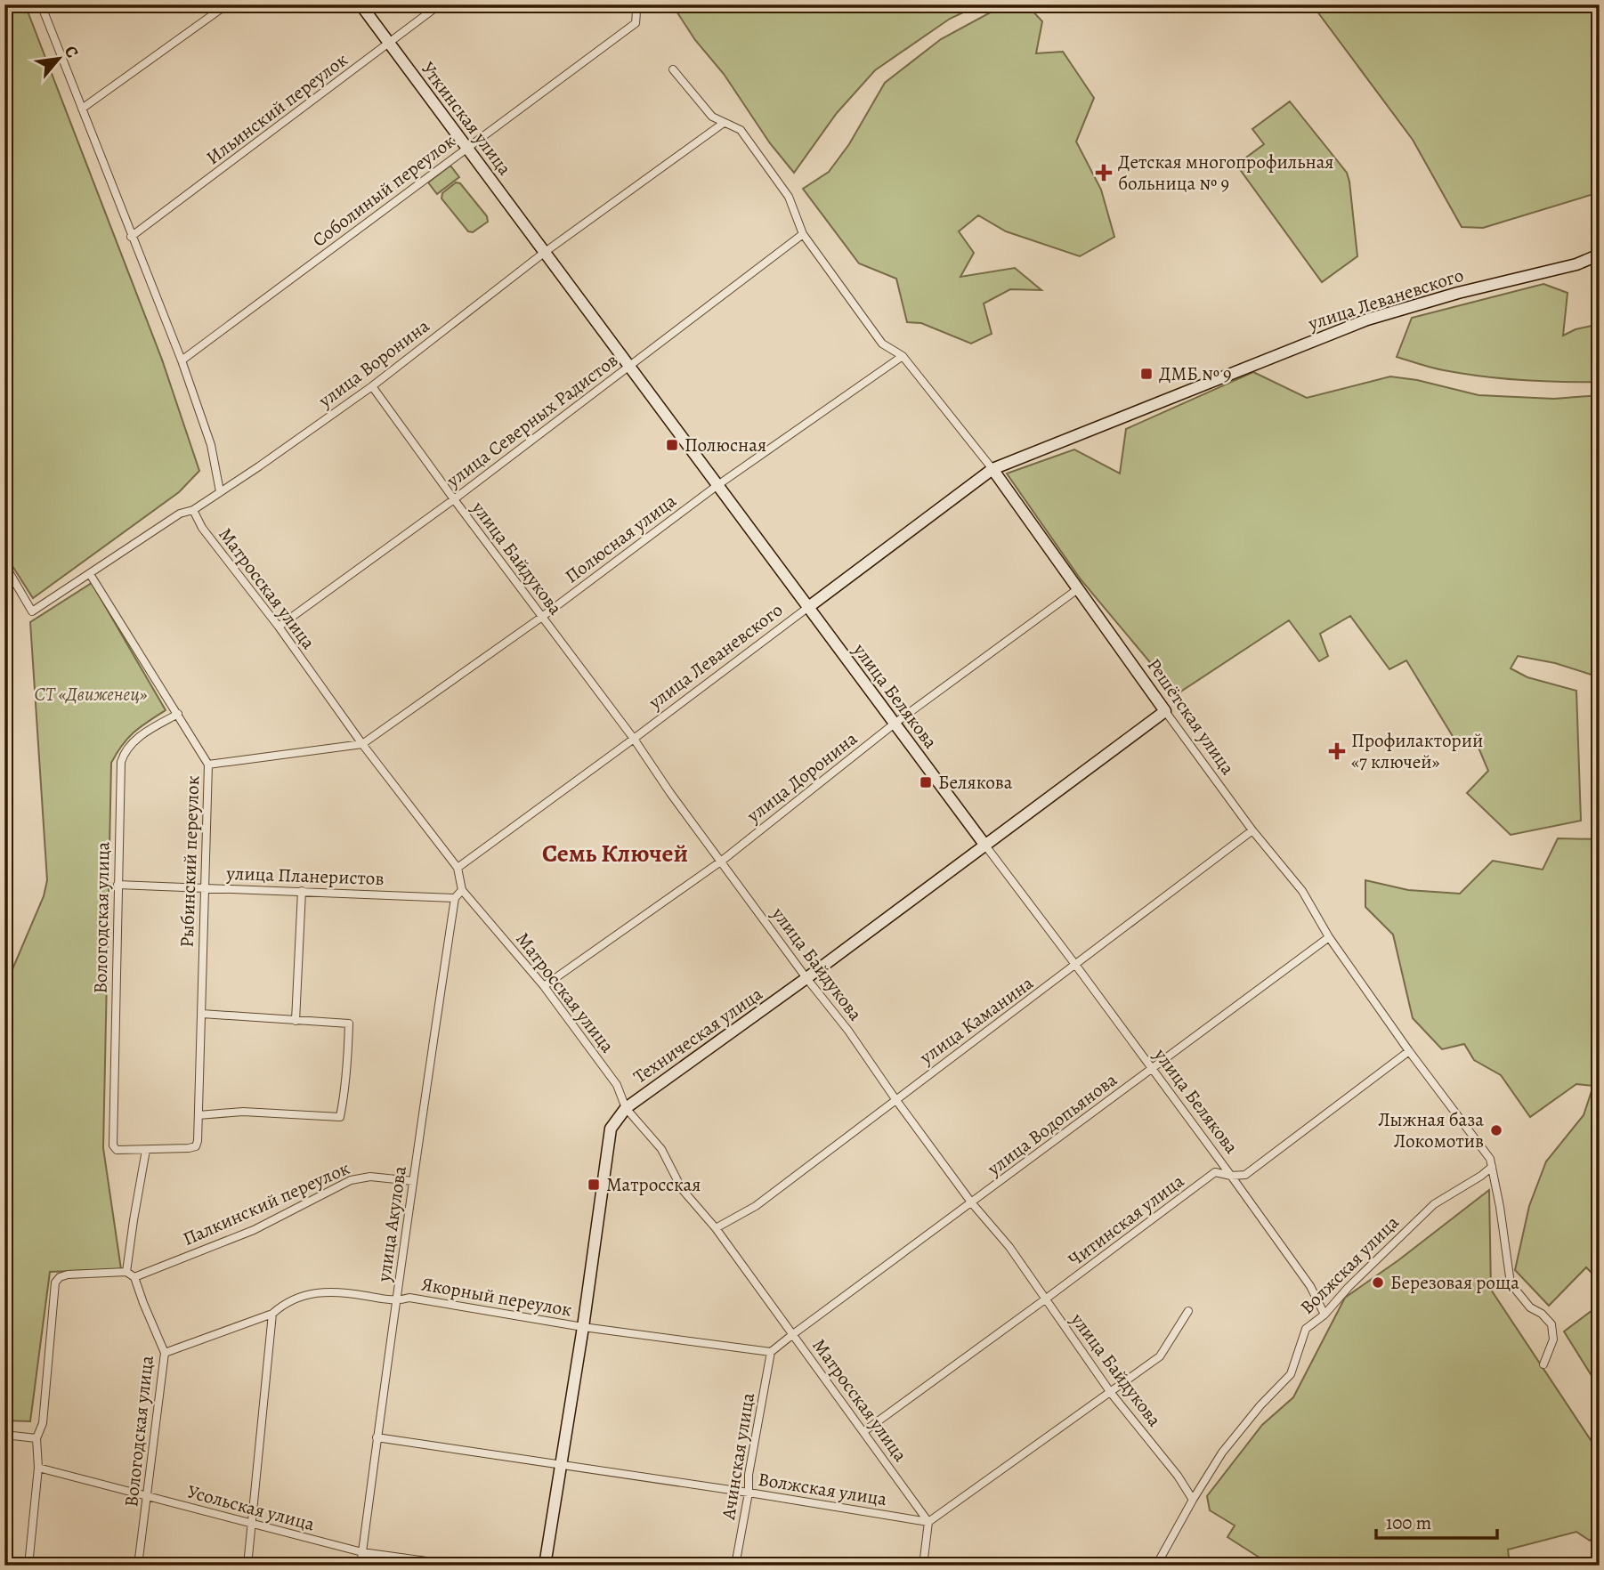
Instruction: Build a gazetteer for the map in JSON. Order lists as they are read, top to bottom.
{
  "streets": {
    "street": [
      "Ильинский переулок",
      "Уткинская улица",
      "Соболиный переулок",
      "улица Леваневского",
      "улица Воронина",
      "улица Северных Радистов",
      "Полюсная улица",
      "улица Байдукова",
      "Матросская улица",
      "улица Белякова",
      "Решётская улица",
      "улица Доронина",
      "Рыбинский переулок",
      "улица Планеристов",
      "Вологодская улица",
      "улица Каманина",
      "Техническая улица",
      "улица Водопьянова",
      "Палкинский переулок",
      "Читинская улица",
      "улица Акулова",
      "Волжская улица",
      "Якорный переулок",
      "Ачинская улица",
      "Усольская улица"
    ]
  },
  "crossings": [
    ["Ильинский переулок", "Уткинская улица"],
    ["Уткинская улица", "Соболиный переулок"],
    ["Уткинская улица", "улица Воронина"],
    ["Уткинская улица", "улица Белякова"],
    ["улица Леваневского", "улица Байдукова"],
    ["улица Леваневского", "Матросская улица"],
    ["улица Леваневского", "улица Белякова"],
    ["улица Леваневского", "Решётская улица"],
    ["улица Воронина", "улица Байдукова"],
    ["улица Воронина", "Матросская улица"],
    ["улица Воронина", "улица Белякова"],
    ["улица Воронина", "Решётская улица"],
    ["улица Воронина", "Рыбинский переулок"],
    ["улица Северных Радистов", "улица Байдукова"],
    ["улица Северных Радистов", "Матросская улица"],
    ["улица Северных Радистов", "улица Белякова"],
    ["улица Северных Радистов", "Решётская улица"],
    ["Полюсная улица", "улица Байдукова"],
    ["Полюсная улица", "Матросская улица"],
    ["Полюсная улица", "улица Белякова"],
    ["Полюсная улица", "Решётская улица"],
    ["Полюсная улица", "Рыбинский переулок"],
    ["улица Байдукова", "улица Доронина"],
    ["улица Байдукова", "улица Каманина"],
    ["улица Байдукова", "Техническая улица"],
    ["улица Байдукова", "улица Водопьянова"],
    ["улица Байдукова", "Читинская улица"],
    ["улица Байдукова", "Волжская улица"],
    ["Матросская улица", "улица Доронина"],
    ["Матросская улица", "улица Каманина"],
    ["Матросская улица", "Техническая улица"],
    ["Матросская улица", "улица Водопьянова"],
    ["Матросская улица", "Читинская улица"],
    ["Матросская улица", "Волжская улица"],
    ["улица Белякова", "улица Доронина"],
    ["улица Белякова", "улица Каманина"],
    ["улица Белякова", "Техническая улица"],
    ["улица Белякова", "улица Водопьянова"],
    ["улица Белякова", "Читинская улица"],
    ["улица Белякова", "Волжская улица"],
    ["Решётская улица", "улица Доронина"],
    ["Решётская улица", "улица Каманина"],
    ["Решётская улица", "Техническая улица"],
    ["Решётская улица", "улица Водопьянова"],
    ["Решётская улица", "Читинская улица"],
    ["Решётская улица", "Волжская улица"],
    ["Рыбинский переулок", "улица Планеристов"],
    ["Рыбинский переулок", "Вологодская улица"],
    ["улица Планеристов", "Вологодская улица"],
    ["улица Планеристов", "улица Акулова"],
    ["Вологодская улица", "Палкинский переулок"],
    ["Вологодская улица", "Якорный переулок"],
    ["Вологодская улица", "Усольская улица"],
    ["Техническая улица", "Волжская улица"],
    ["Техническая улица", "Якорный переулок"],
    ["Палкинский переулок", "улица Акулова"],
    ["улица Акулова", "Волжская улица"],
    ["улица Акулова", "Якорный переулок"],
    ["улица Акулова", "Усольская улица"],
    ["Волжская улица", "Ачинская улица"],
    ["Якорный переулок", "Ачинская улица"]
  ],
  "districts": ["Семь Ключей"],
  "parks": ["СТ «Движенец»"],
  "places": {
    "health": ["Детская многопрофильная больница № 9", "Профилакторий «7 ключей»"],
    "transit": [
      "ДМБ № 9",
      "Полюсная",
      "Белякова",
      "Матросская"
    ],
    "other": ["Лыжная база Локомотив", "Березовая роща"]
  },
  "scale_bar": "100 m",
  "north": "top right"
}
